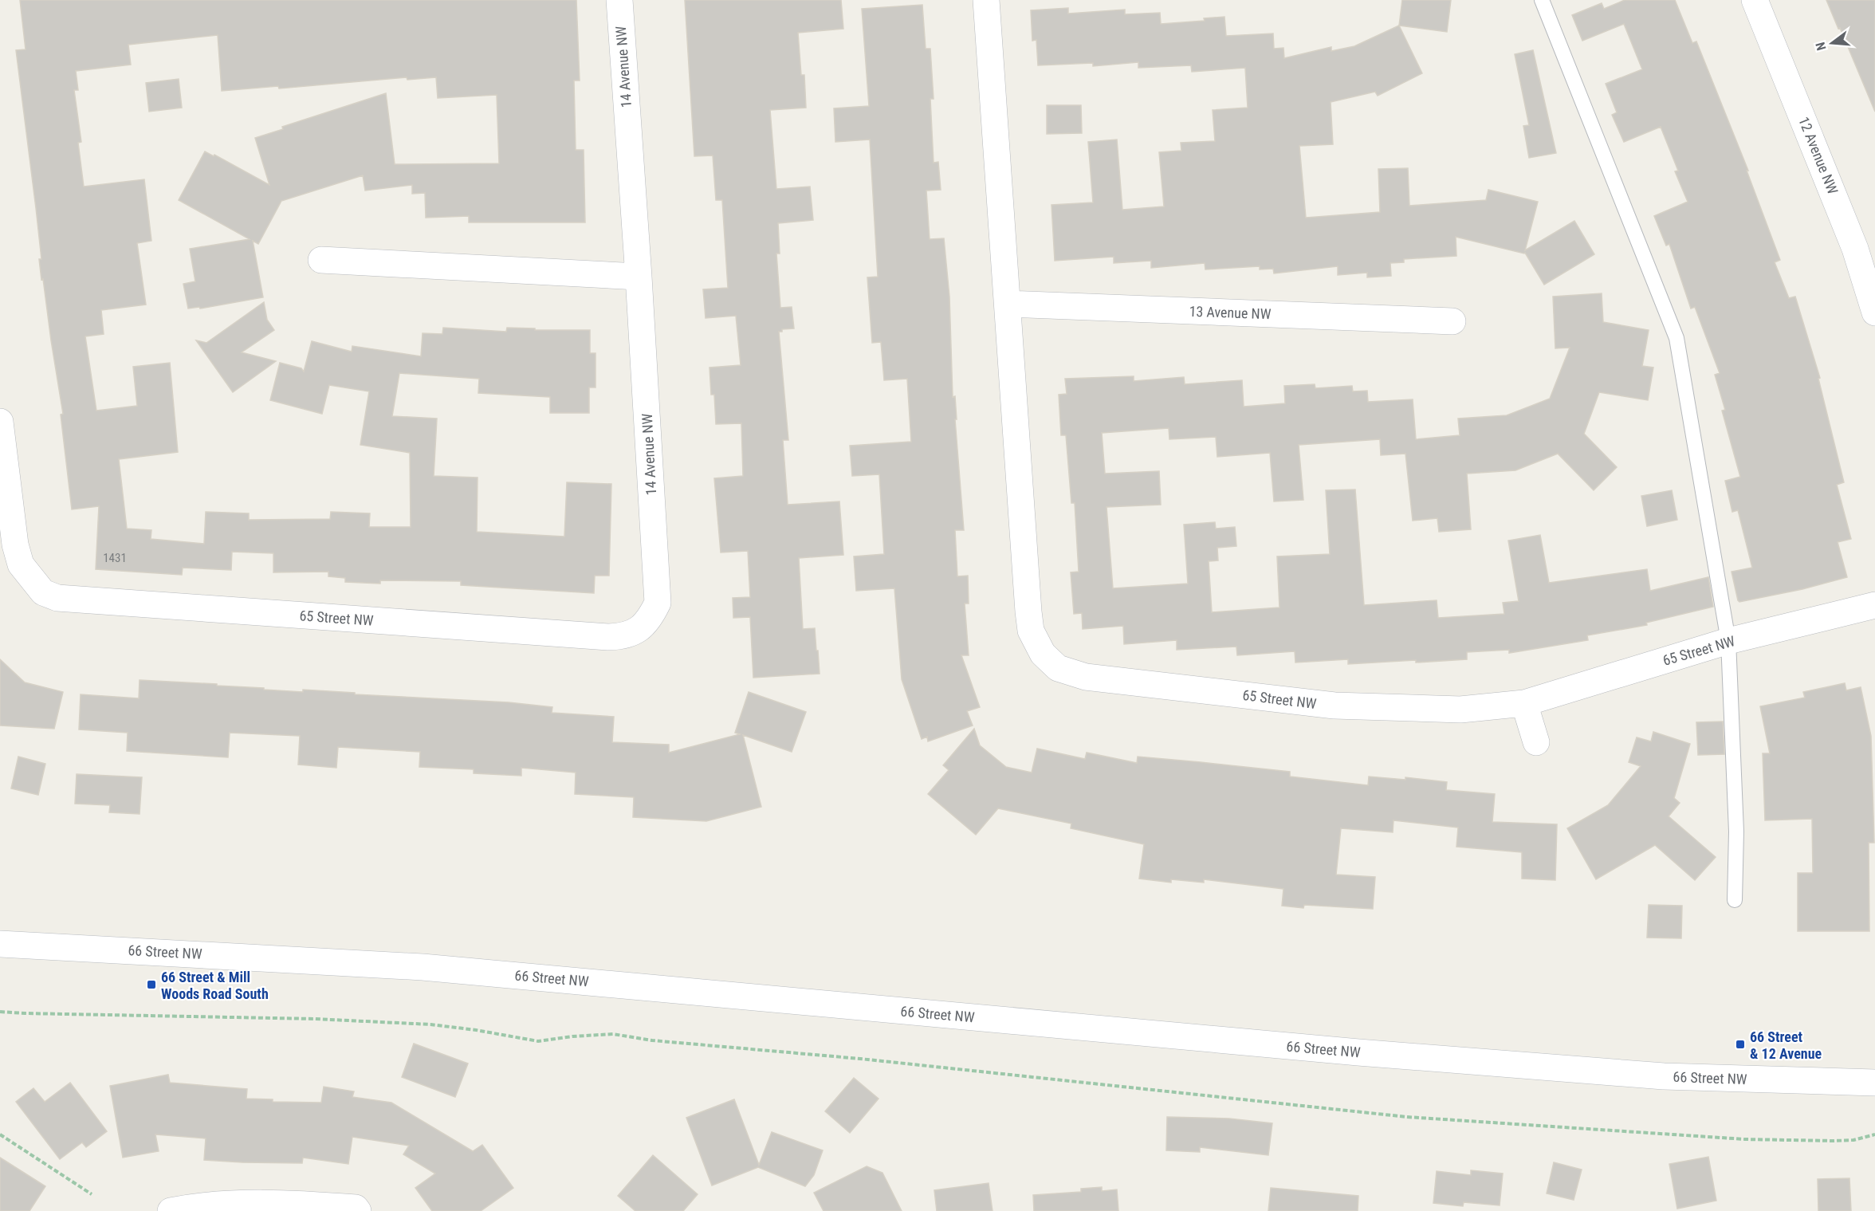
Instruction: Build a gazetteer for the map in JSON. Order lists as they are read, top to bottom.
{
  "streets": {
    "street": [
      "14 Avenue NW",
      "12 Avenue NW",
      "13 Avenue NW",
      "65 Street NW",
      "66 Street NW"
    ]
  },
  "crossings": [
    ["14 Avenue NW", "65 Street NW"],
    ["13 Avenue NW", "65 Street NW"]
  ],
  "places": {
    "transit": ["66 Street & Mill Woods Road South", "66 Street & 12 Avenue"]
  },
  "house_numbers": ["1431"],
  "north": "left"
}
